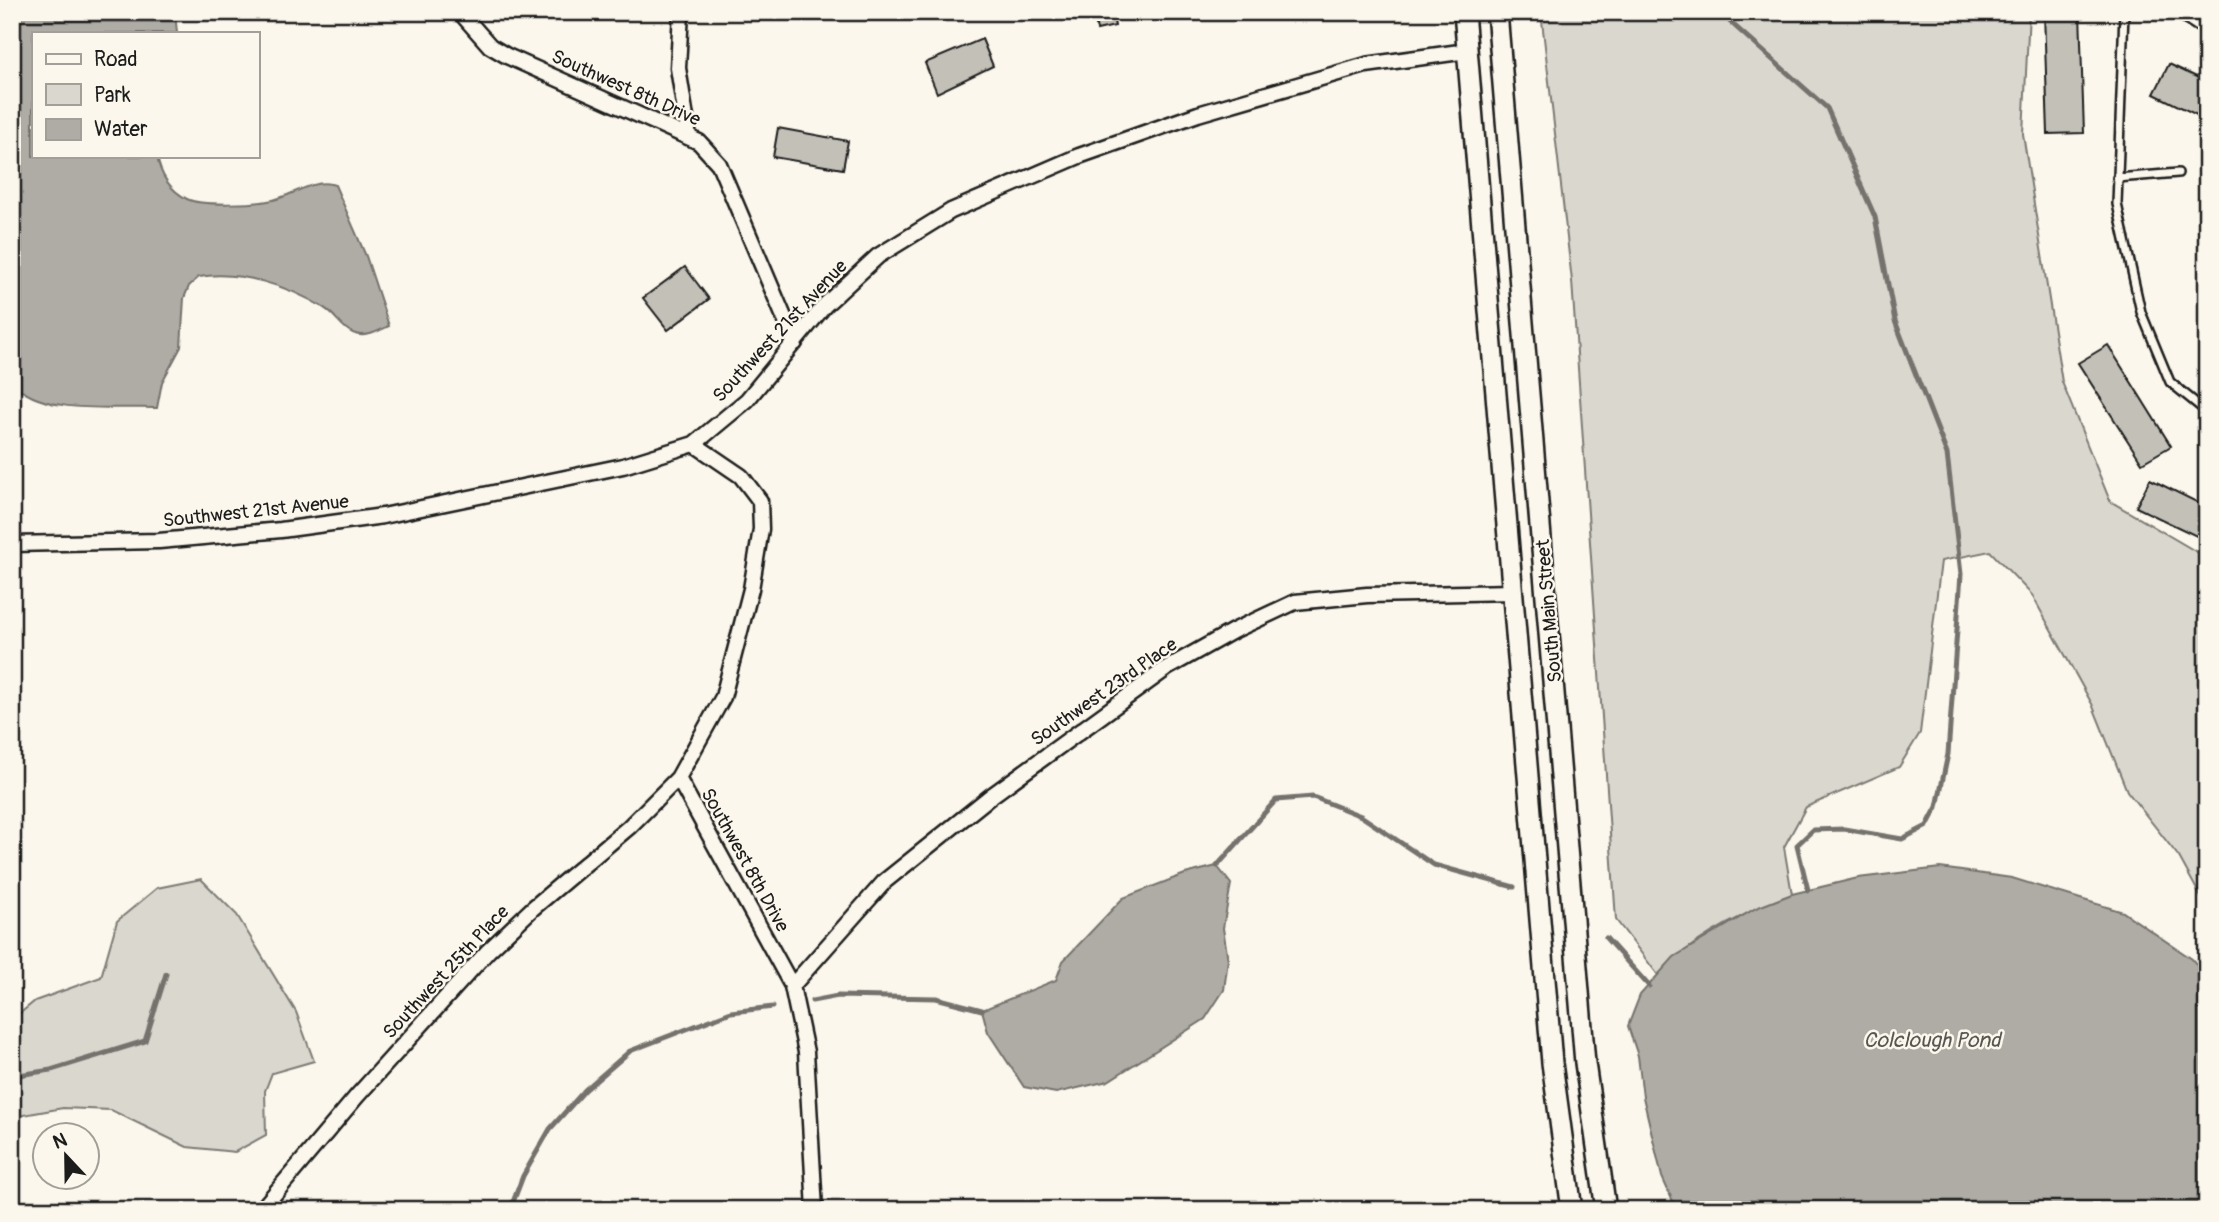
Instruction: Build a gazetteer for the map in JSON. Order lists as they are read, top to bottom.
{
  "streets": {
    "main road": ["South Main Street"],
    "street": [
      "Southwest 8th Drive",
      "Southwest 21st Avenue",
      "Southwest 23rd Place",
      "Southwest 25th Place"
    ]
  },
  "crossings": [
    ["Southwest 8th Drive", "Southwest 21st Avenue"],
    ["Southwest 8th Drive", "Southwest 23rd Place"],
    ["Southwest 8th Drive", "Southwest 25th Place"],
    ["Southwest 21st Avenue", "South Main Street"],
    ["South Main Street", "Southwest 23rd Place"]
  ],
  "water": ["Colclough Pond"],
  "legend": ["Road", "Park", "Water"],
  "north": "top"
}
